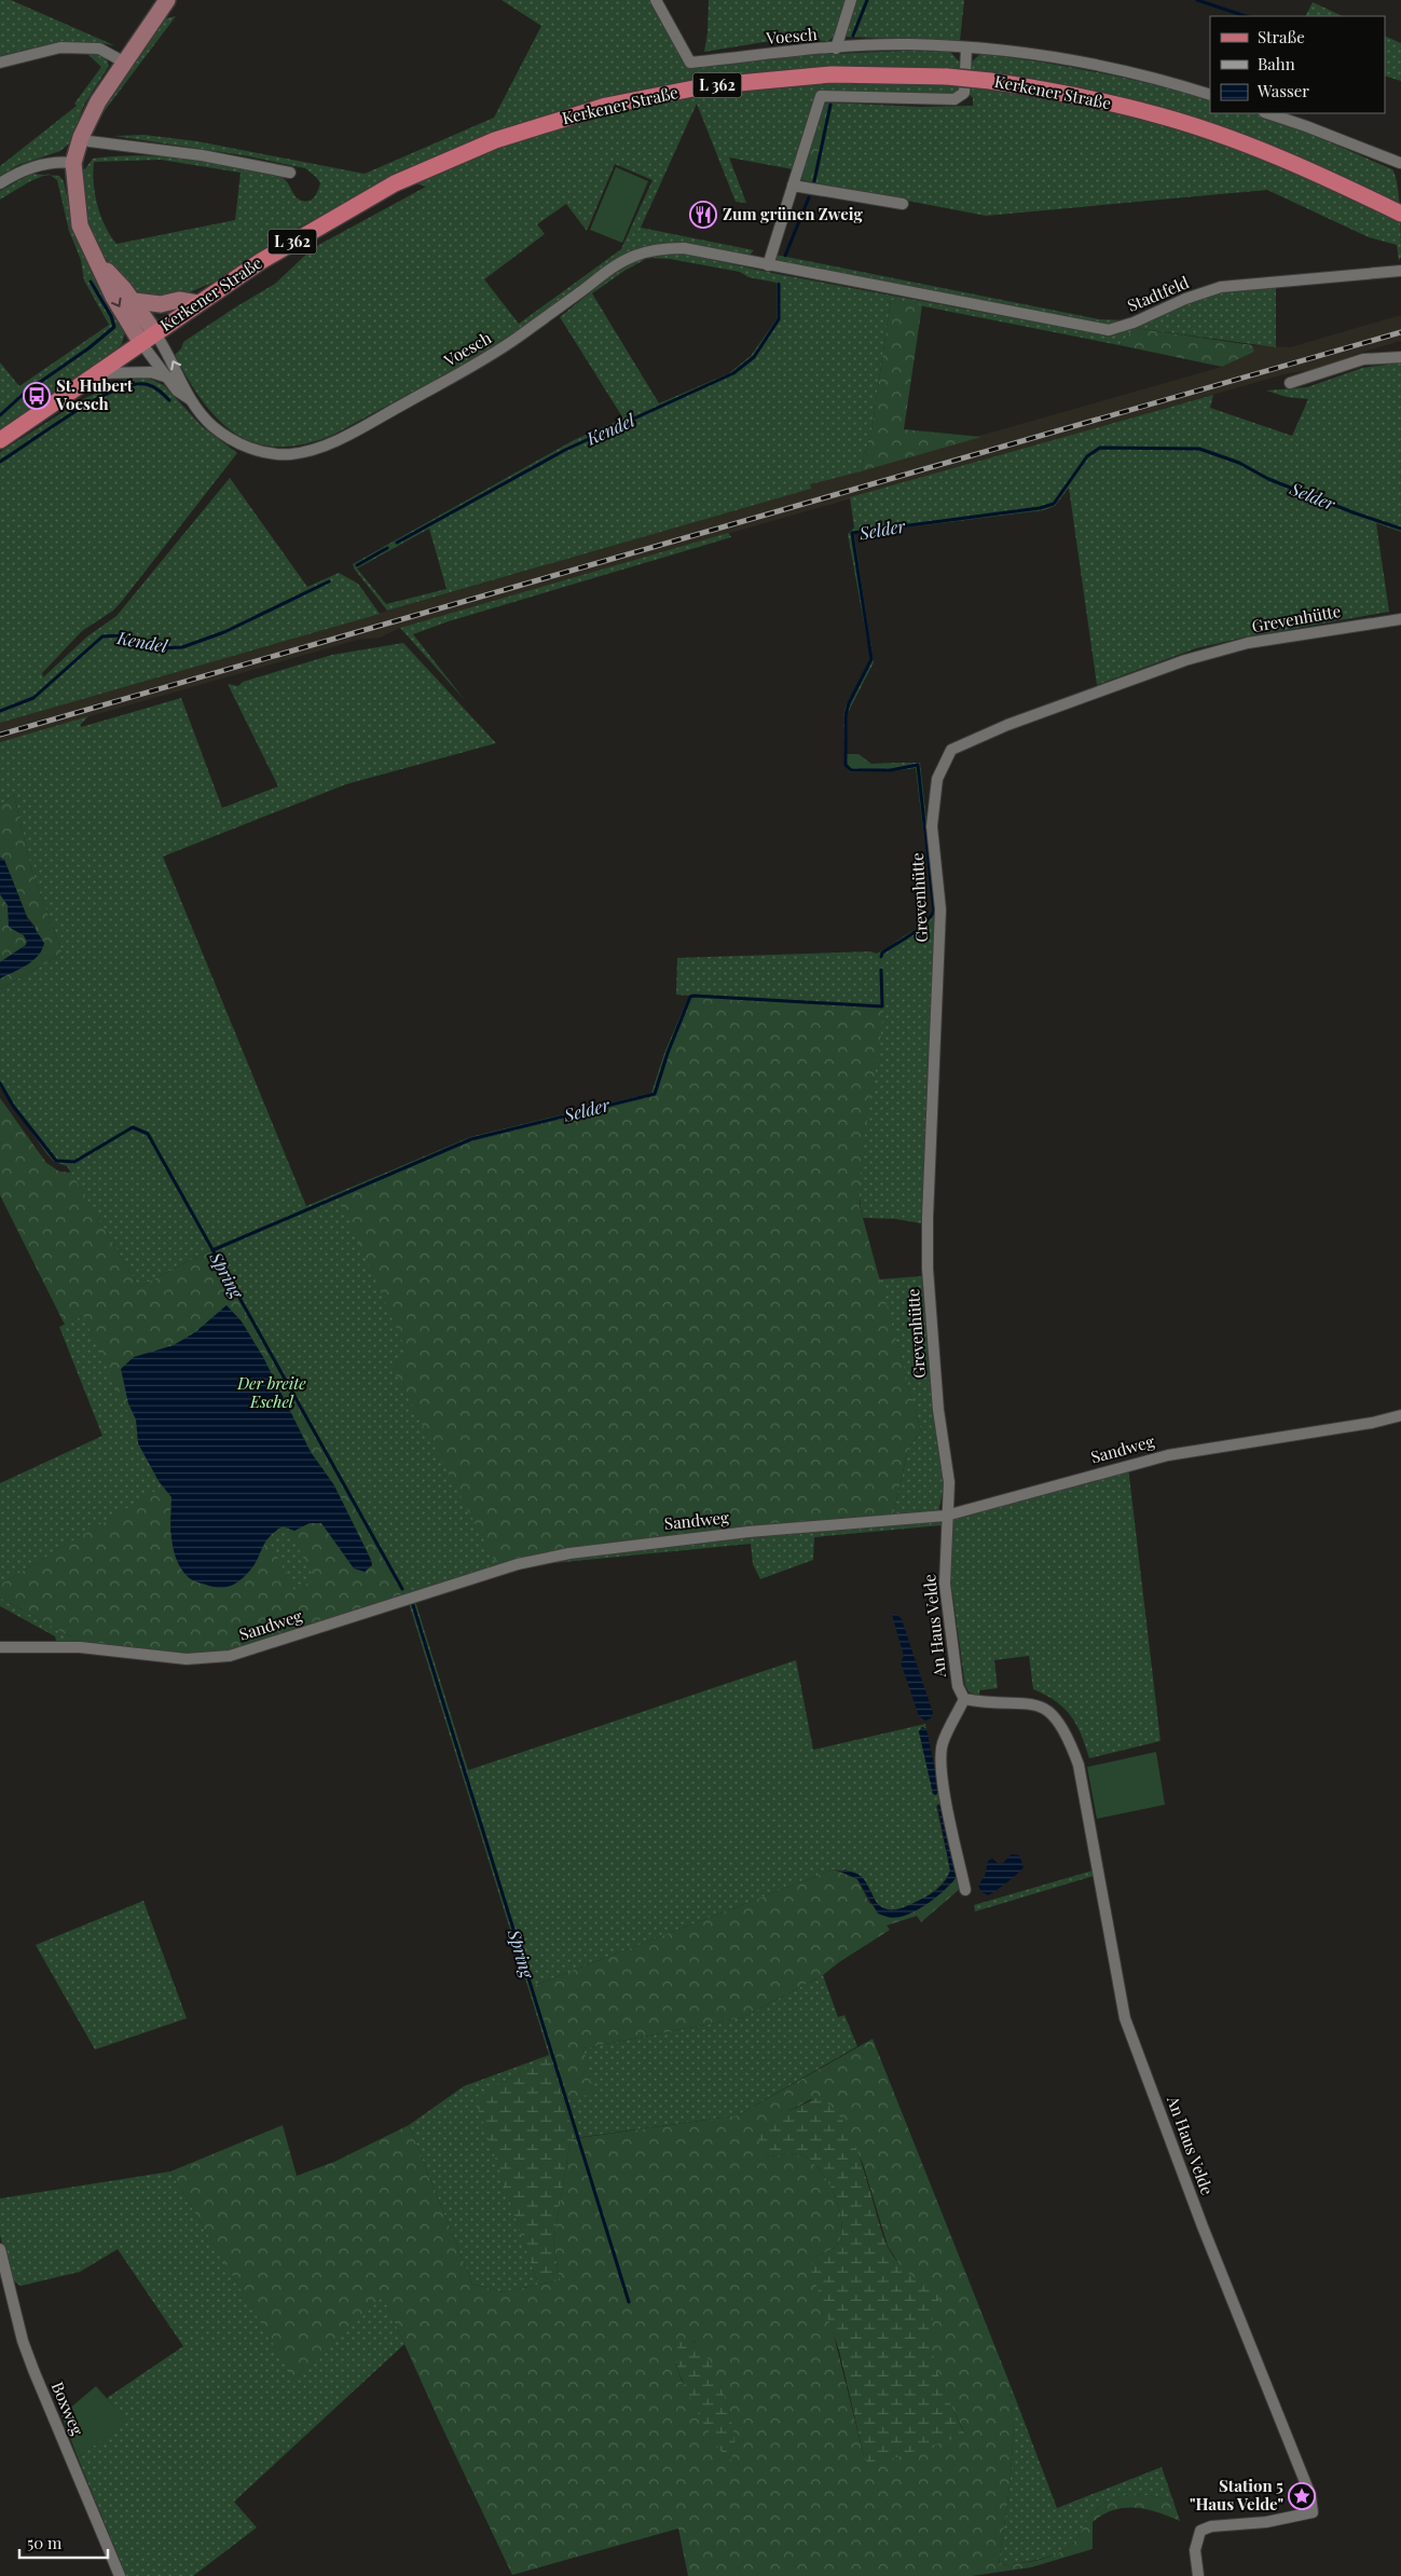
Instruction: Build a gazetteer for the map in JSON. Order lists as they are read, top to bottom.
{
  "streets": {
    "main road": ["L 362", "Kerkener Straße"],
    "street": [
      "Voesch",
      "Stadtfeld",
      "Grevenhütte",
      "Sandweg",
      "An Haus Velde",
      "Boxweg"
    ]
  },
  "crossings": [
    ["Voesch", "Kerkener Straße"],
    ["Voesch", "Stadtfeld"],
    ["Grevenhütte", "Sandweg"],
    ["Grevenhütte", "An Haus Velde"],
    ["Sandweg", "An Haus Velde"]
  ],
  "water": ["Kendel", "Selder", "Spring"],
  "parks": ["Der breite Eschel"],
  "places": {
    "restaurant": ["Zum grünen Zweig"],
    "bus stop": ["St. Hubert Voesch"],
    "place": ["Station 5 \"Haus Velde\""]
  },
  "legend": ["Straße", "Bahn", "Wasser"],
  "scale_bar": "50 m"
}
